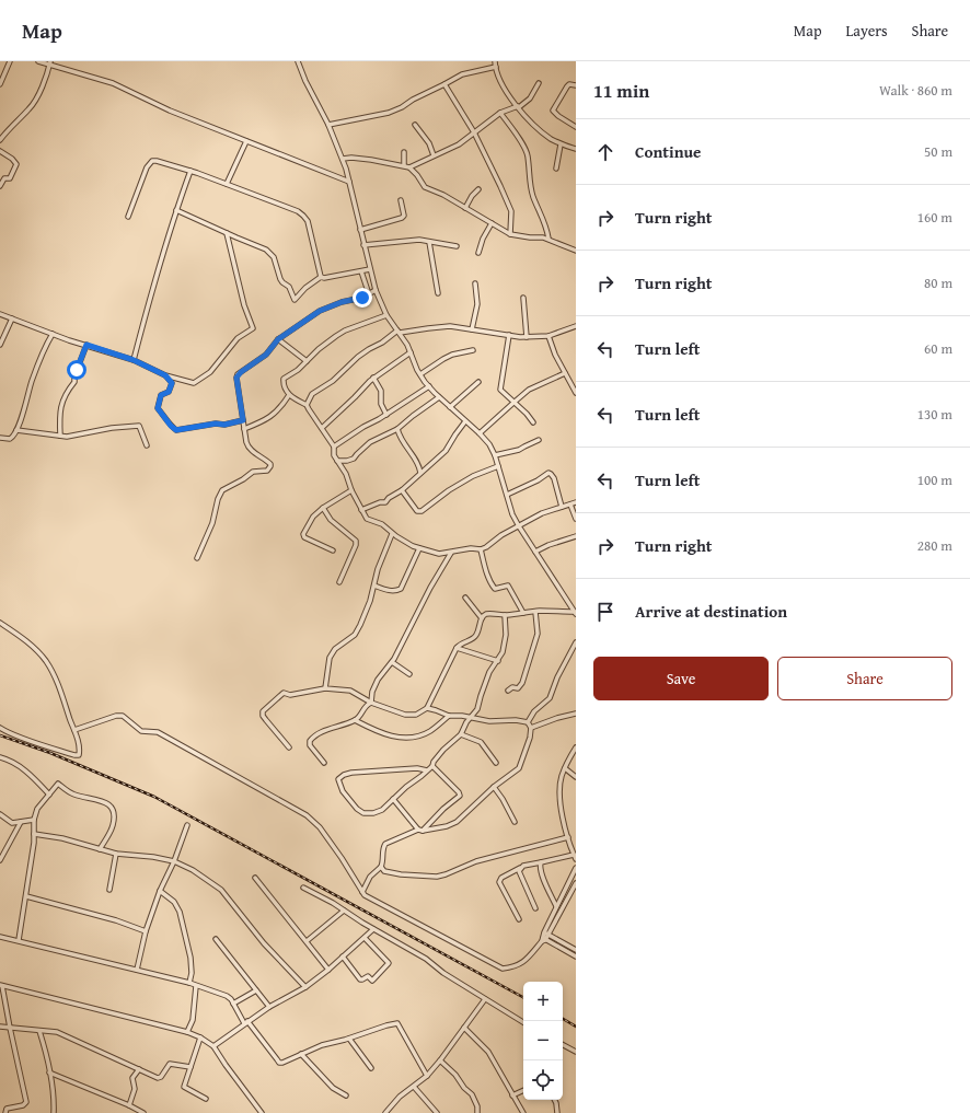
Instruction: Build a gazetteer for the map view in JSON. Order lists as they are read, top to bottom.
{
  "page": {
    "header": "Map",
    "nav": ["Map", "Layers", "Share"],
    "heading": ["11 min", "Walk · 860 m"],
    "list": [
      ["Continue", "50 m"],
      ["Turn right", "160 m"],
      ["Turn right", "80 m"],
      ["Turn left", "60 m"],
      ["Turn left", "130 m"],
      ["Turn left", "100 m"],
      ["Turn right", "280 m"],
      "Arrive at destination"
    ],
    "buttons": ["Save", "Share"],
    "map_buttons": ["+", "−"]
  }
}
